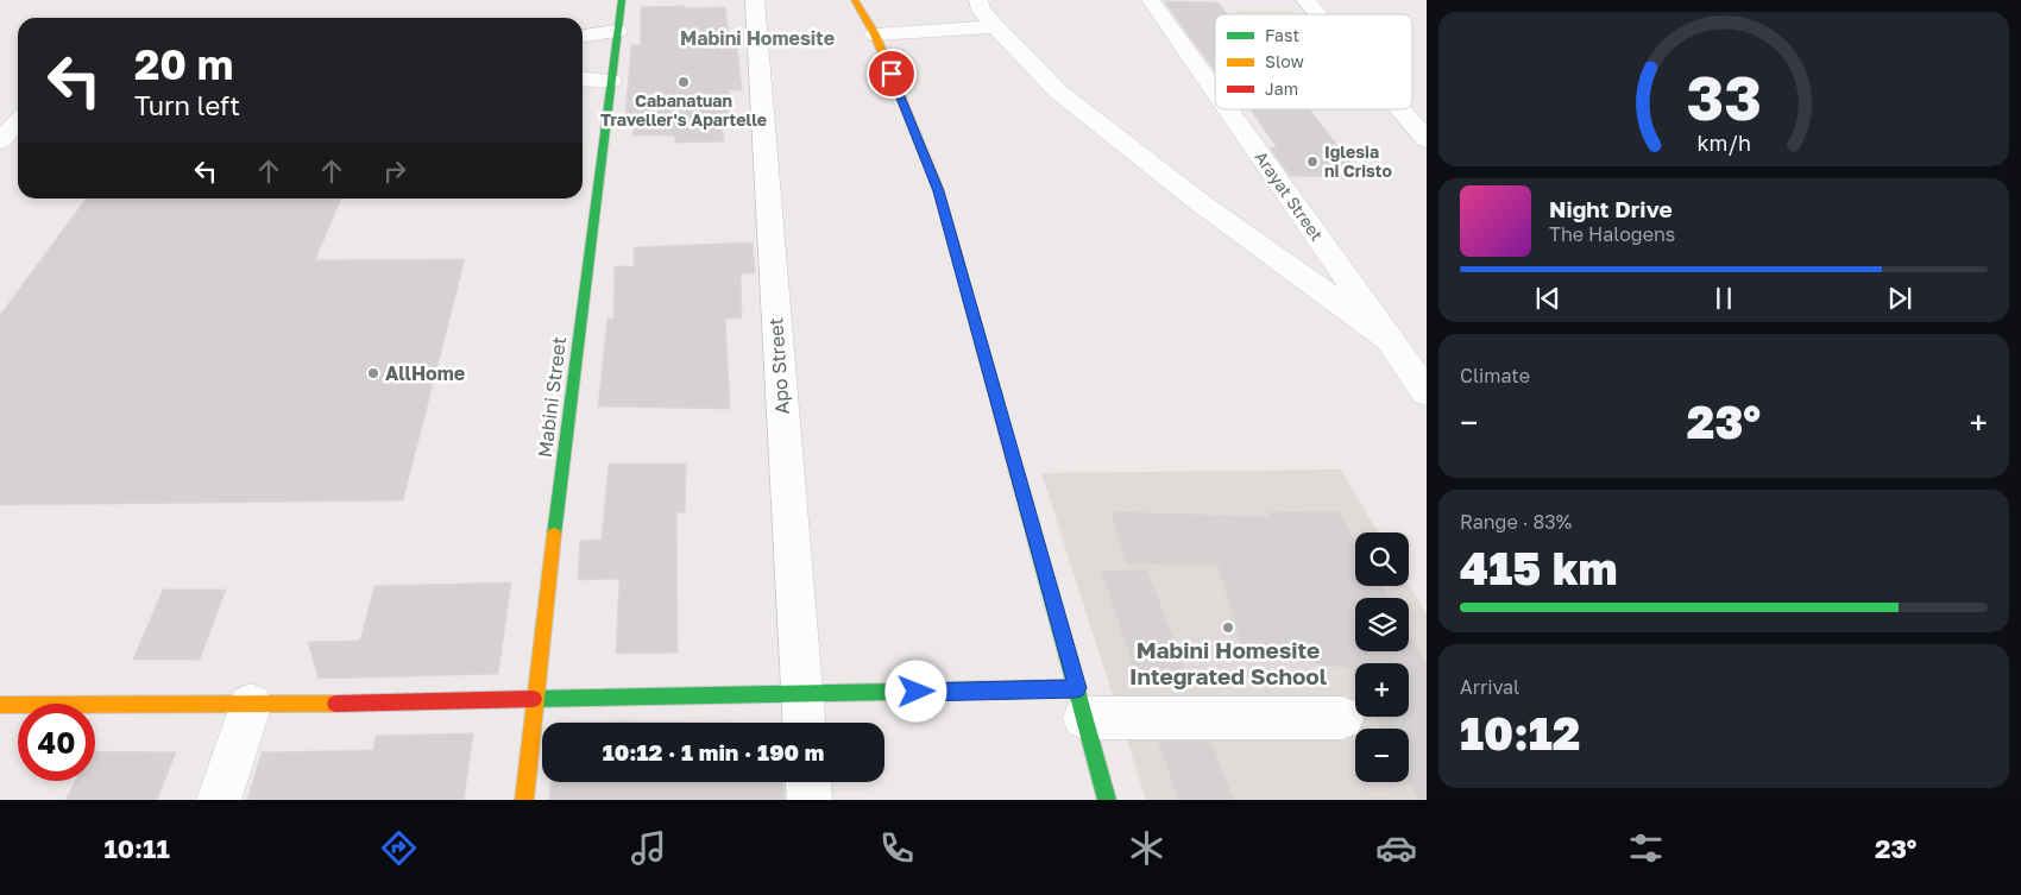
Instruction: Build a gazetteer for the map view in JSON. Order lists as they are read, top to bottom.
{
  "streets": {
    "street": ["Arayat Street", "Apo Street", "Mabini Street"]
  },
  "districts": ["Mabini Homesite"],
  "places": [
    "Cabanatuan Traveller's Apartelle",
    "Iglesia ni Cristo",
    "AllHome",
    "Mabini Homesite Integrated School"
  ],
  "legend": ["Fast", "Slow", "Jam"],
  "page": {
    "turn": ["20 m", "Turn left"],
    "song": ["Night Drive", "The Halogens"],
    "tile": [
      "Climate",
      ["Range · 83%", "415 km"],
      ["Arrival", "10:12"]
    ],
    "heat": ["−", "23°", "+"],
    "map_buttons": ["+", "−"],
    "limit": "40",
    "trip": "10:12 · 1 min · 190 m",
    "tabs": ["10:11", "23°"],
    "gauge": ["33", "km/h"]
  }
}
